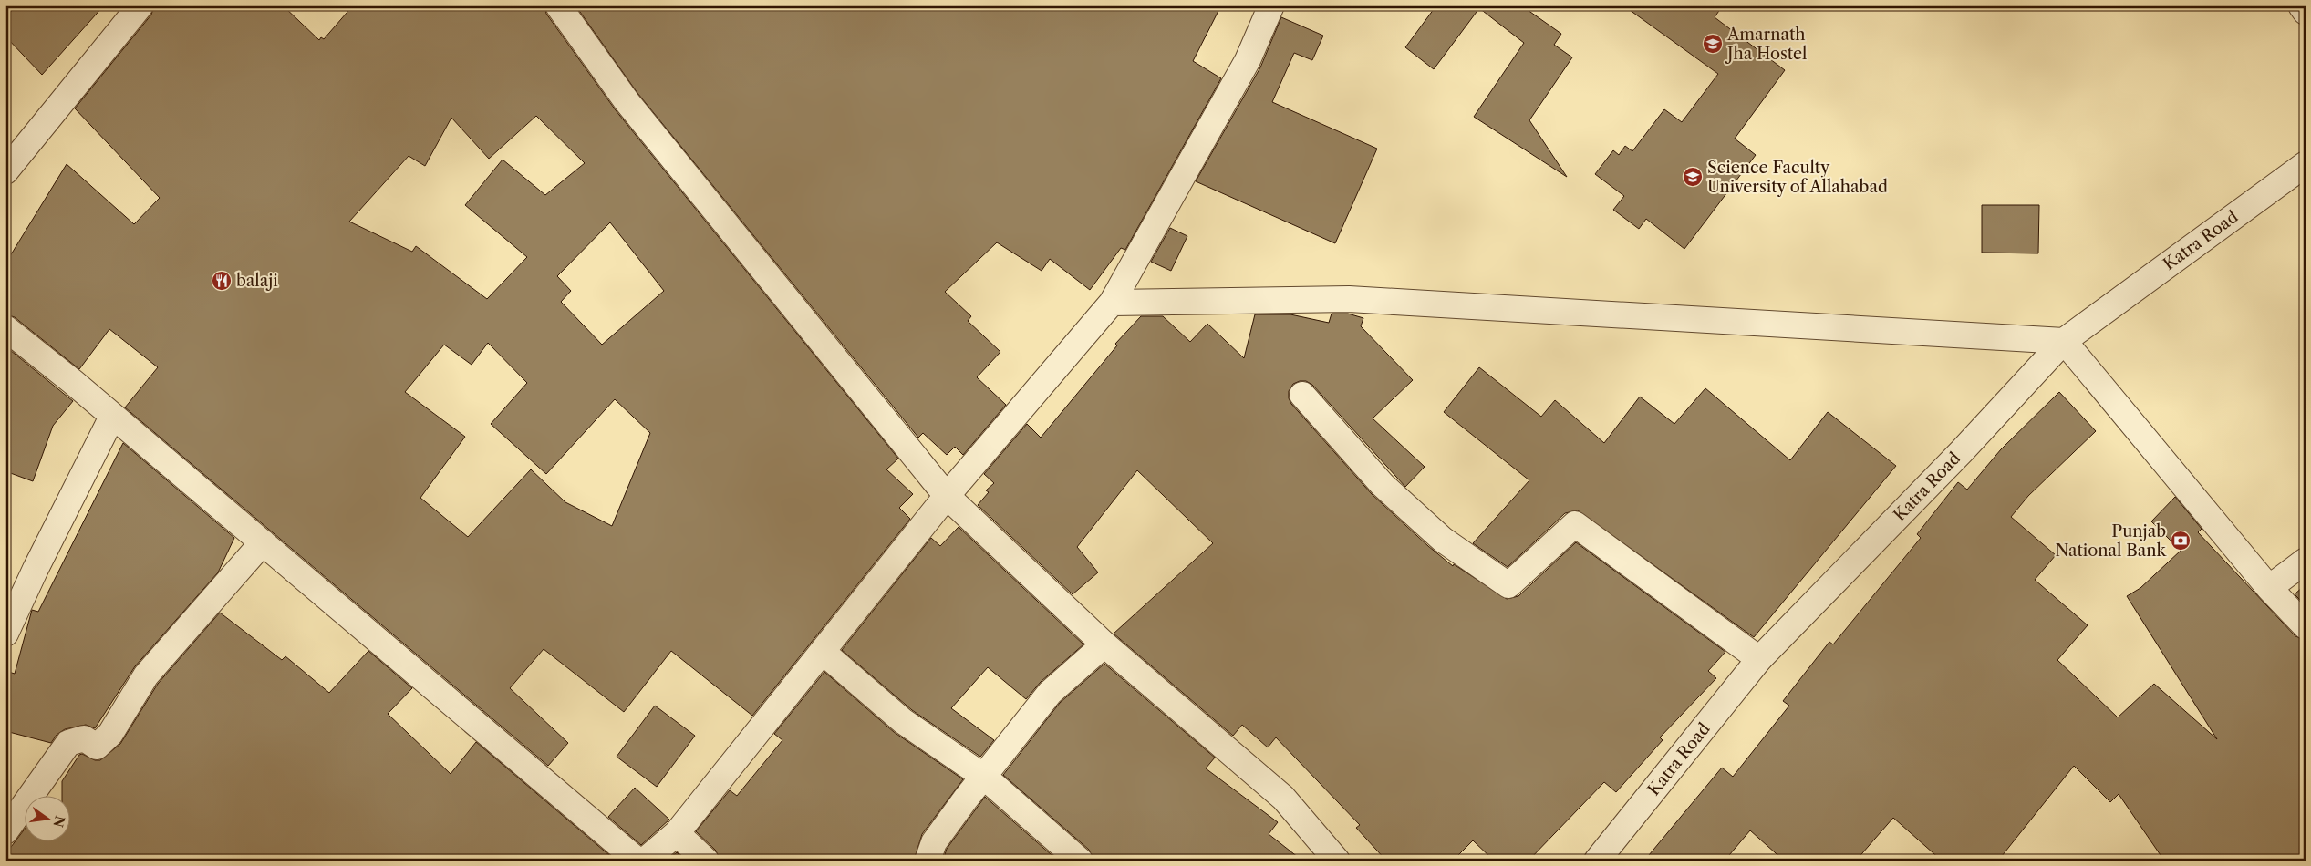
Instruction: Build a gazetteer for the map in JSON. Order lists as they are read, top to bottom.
{
  "streets": {
    "street": ["Katra Road"]
  },
  "places": {
    "school or university": ["Amarnath Jha Hostel", "Science Faculty University of Allahabad"],
    "restaurant": ["balaji"],
    "bank": ["Punjab National Bank"]
  },
  "north": "right"
}
